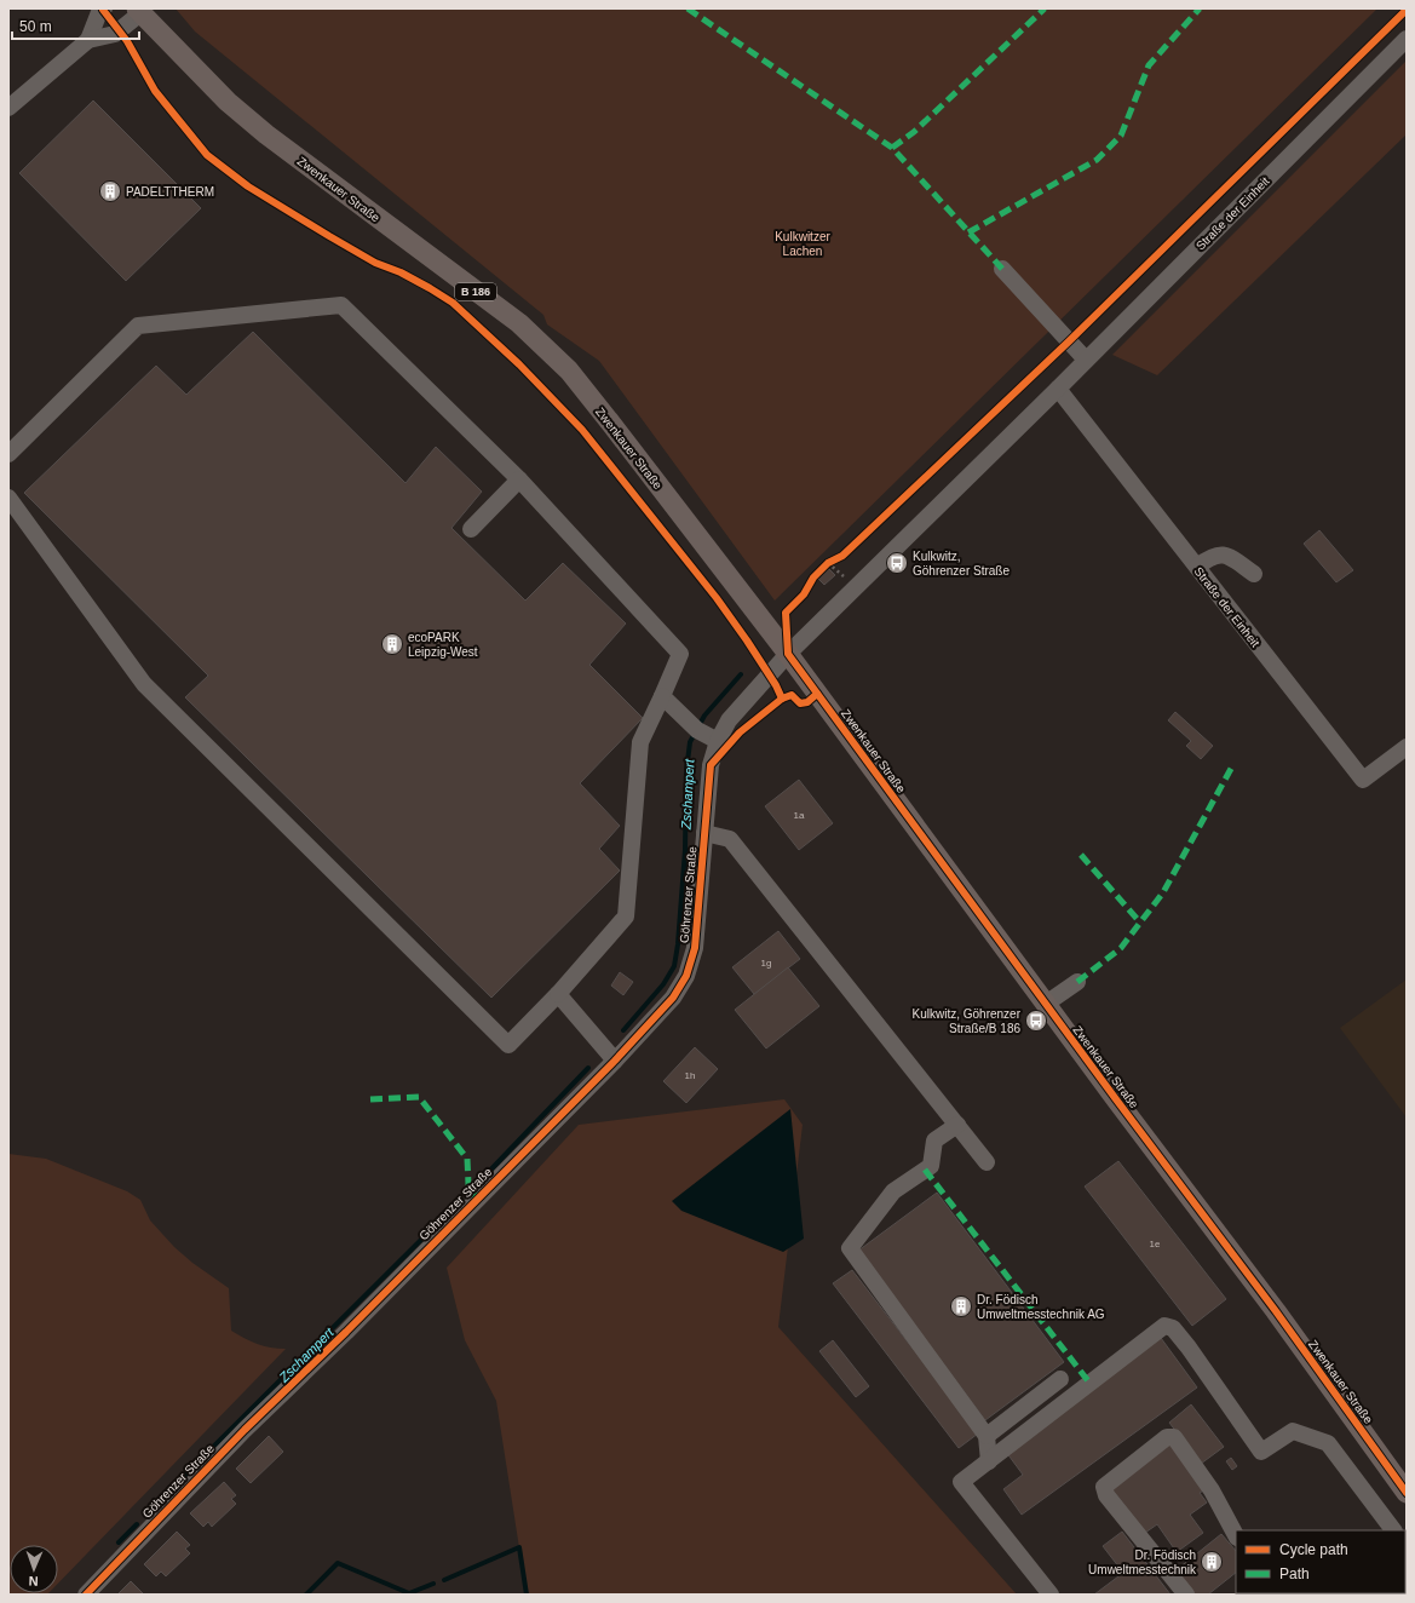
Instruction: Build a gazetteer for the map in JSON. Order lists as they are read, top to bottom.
{
  "streets": {
    "main road": ["Zwenkauer Straße", "B 186"],
    "street": ["Straße der Einheit", "Göhrenzer Straße"]
  },
  "crossings": [
    ["Zwenkauer Straße", "Straße der Einheit"],
    ["Zwenkauer Straße", "Göhrenzer Straße"],
    ["Straße der Einheit", "Göhrenzer Straße"]
  ],
  "water": ["Zschampert"],
  "parks": ["Kulkwitzer Lachen"],
  "places": {
    "building": [
      "PADELTTHERM",
      "ecoPARK Leipzig-West",
      "Dr. Födisch Umweltmesstechnik AG",
      "Dr. Födisch Umweltmesstechnik"
    ],
    "bus stop": ["Kulkwitz, Göhrenzer Straße", "Kulkwitz, Göhrenzer Straße/B 186"]
  },
  "house_numbers": [
    "1a",
    "1g",
    "1h",
    "1e"
  ],
  "legend": ["Cycle path", "Path"],
  "scale_bar": "50 m",
  "north": "bottom"
}
